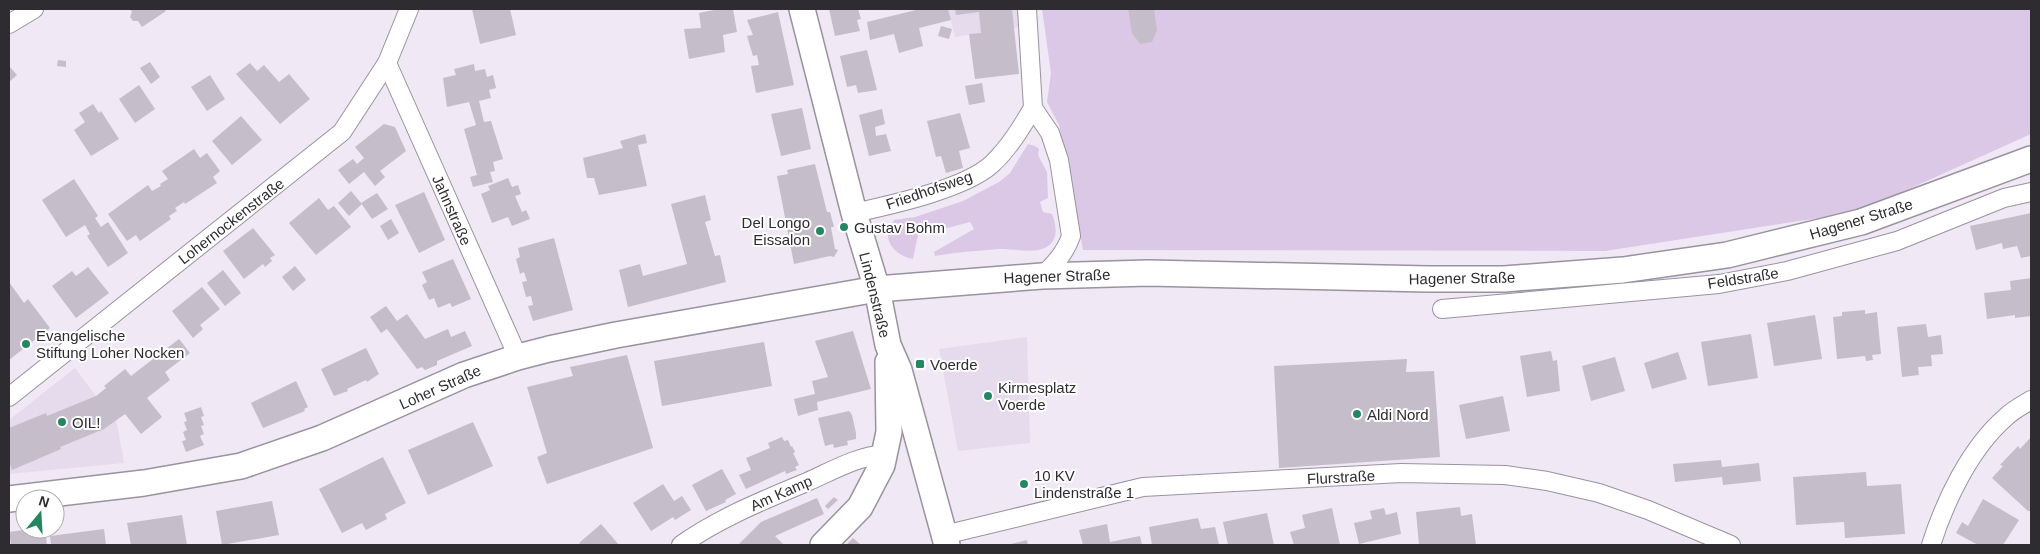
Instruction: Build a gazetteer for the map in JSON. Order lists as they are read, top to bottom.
{
  "streets": {
    "main road": ["Hagener Straße", "Lindenstraße", "Loher Straße"],
    "street": [
      "Friedhofsweg",
      "Jahnstraße",
      "Lohernockenstraße",
      "Feldstraße",
      "Flurstraße",
      "Am Kamp"
    ]
  },
  "crossings": [
    ["Friedhofsweg", "Lindenstraße"],
    ["Jahnstraße", "Lohernockenstraße"],
    ["Jahnstraße", "Loher Straße"],
    ["Hagener Straße", "Lindenstraße"],
    ["Hagener Straße", "Loher Straße"],
    ["Lindenstraße", "Loher Straße"],
    ["Lindenstraße", "Flurstraße"]
  ],
  "places": {
    "other": [
      "Gustav Bohm",
      "Del Longo Eissalon",
      "Evangelische Stiftung Loher Nocken",
      "Kirmesplatz Voerde",
      "Aldi Nord",
      "OIL!",
      "10 KV Lindenstraße 1"
    ],
    "transit": ["Voerde"]
  },
  "north": "top"
}
